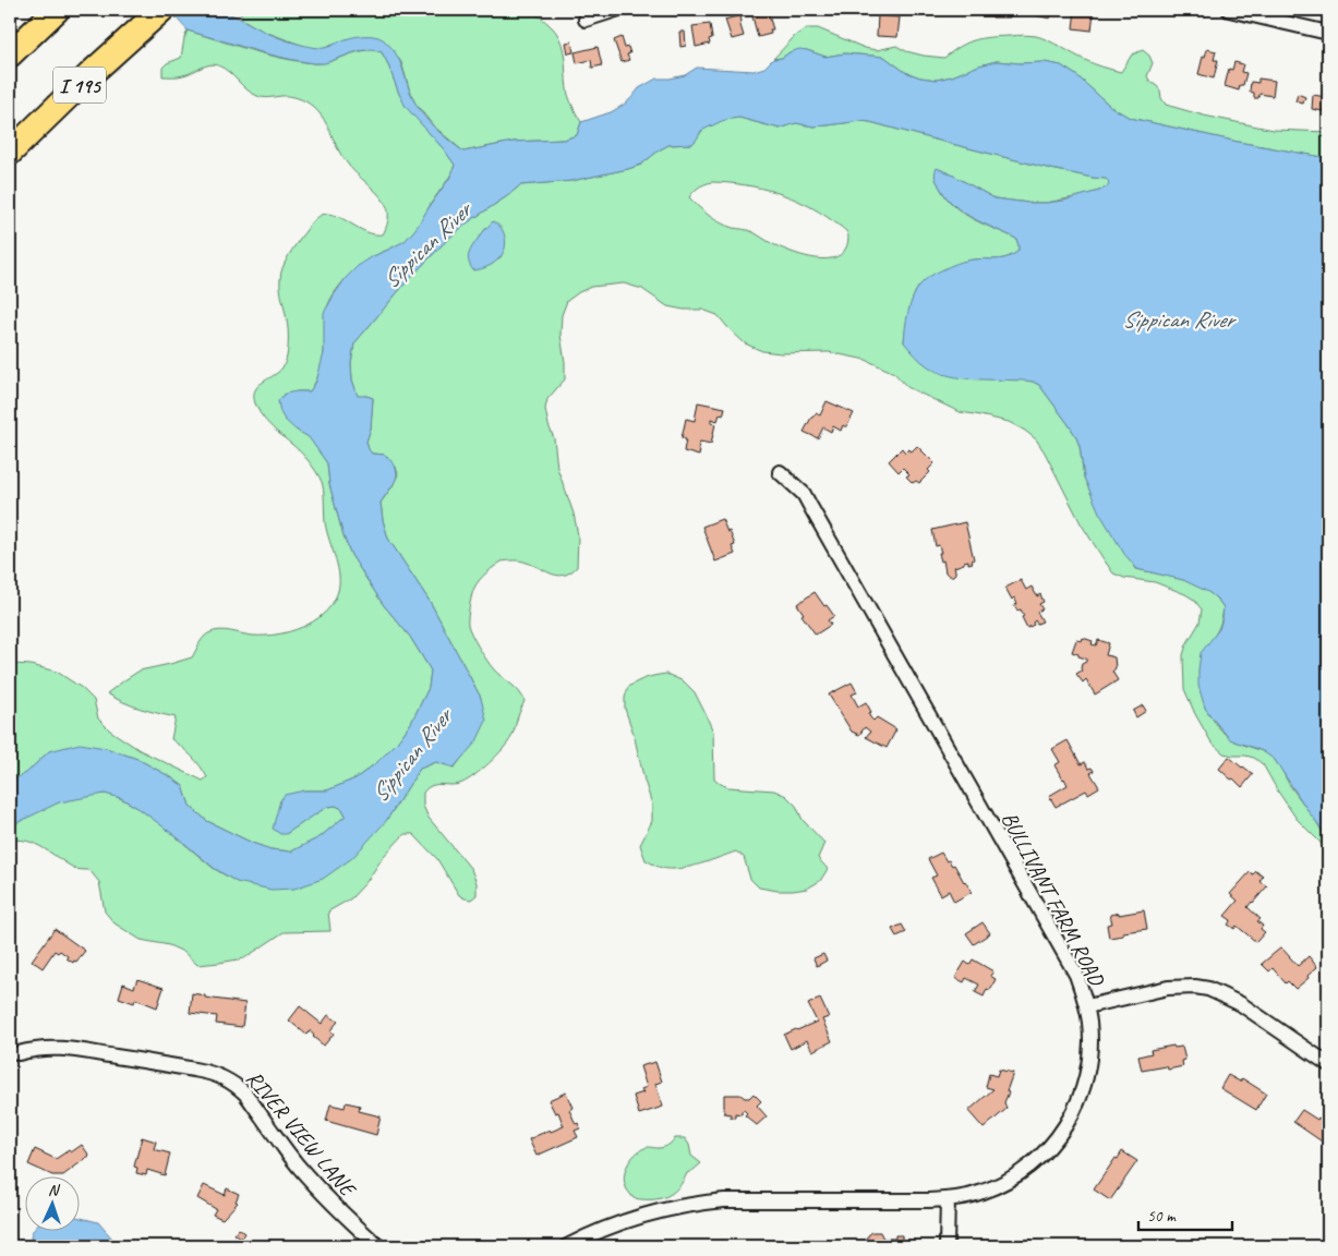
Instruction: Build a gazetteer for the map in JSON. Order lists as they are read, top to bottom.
{
  "streets": {
    "highway": ["I 195"],
    "street": ["BULLIVANT FARM ROAD", "RIVER VIEW LANE"]
  },
  "water": ["Sippican River"],
  "scale_bar": "50 m",
  "north": "top"
}
